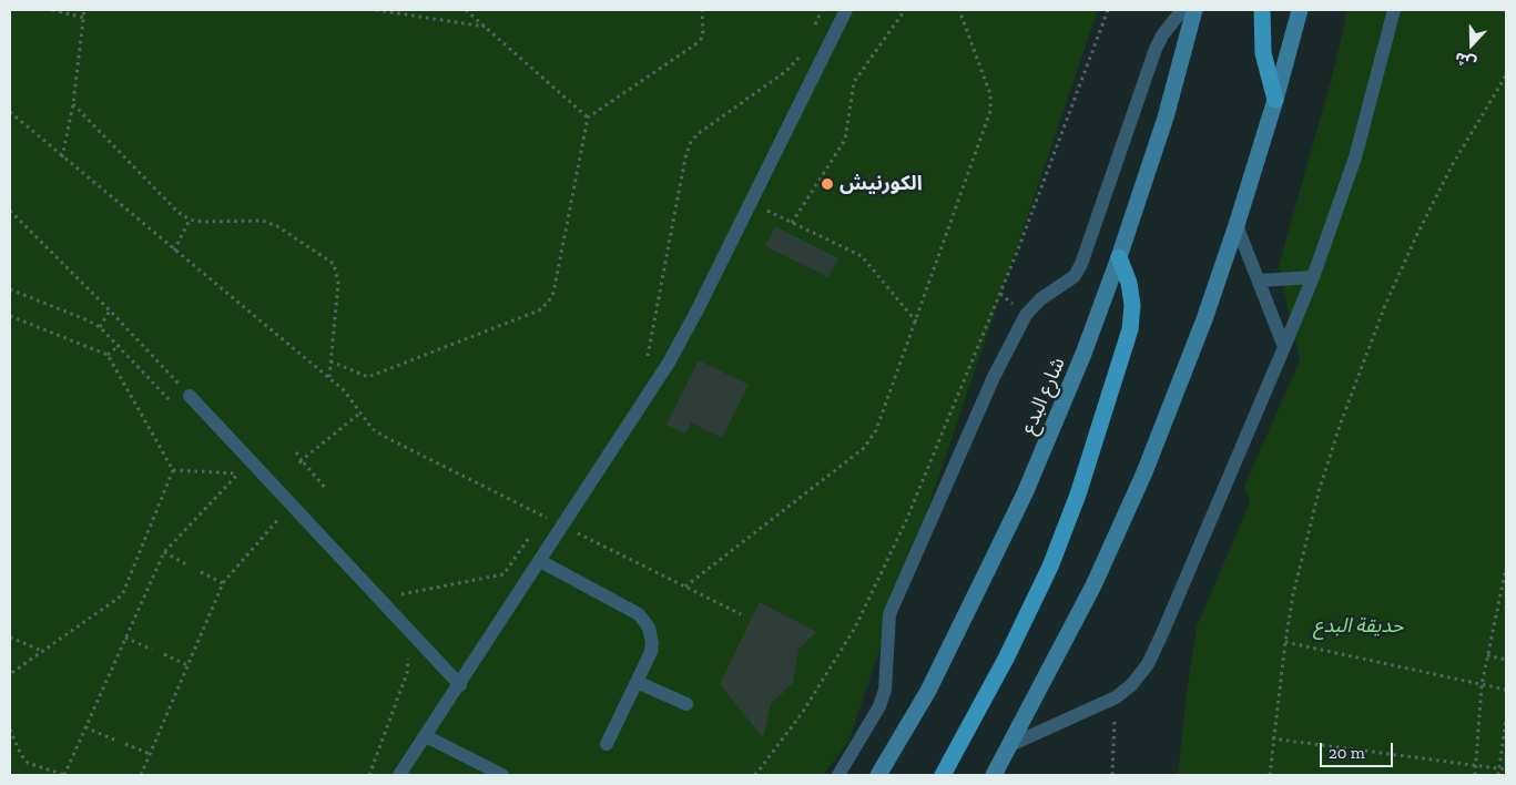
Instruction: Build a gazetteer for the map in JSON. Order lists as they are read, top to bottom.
{
  "streets": {
    "main road": ["شارع البدع"]
  },
  "parks": ["حديقة البدع"],
  "places": ["الكورنيش"],
  "scale_bar": "20 m",
  "north": "bottom"
}
